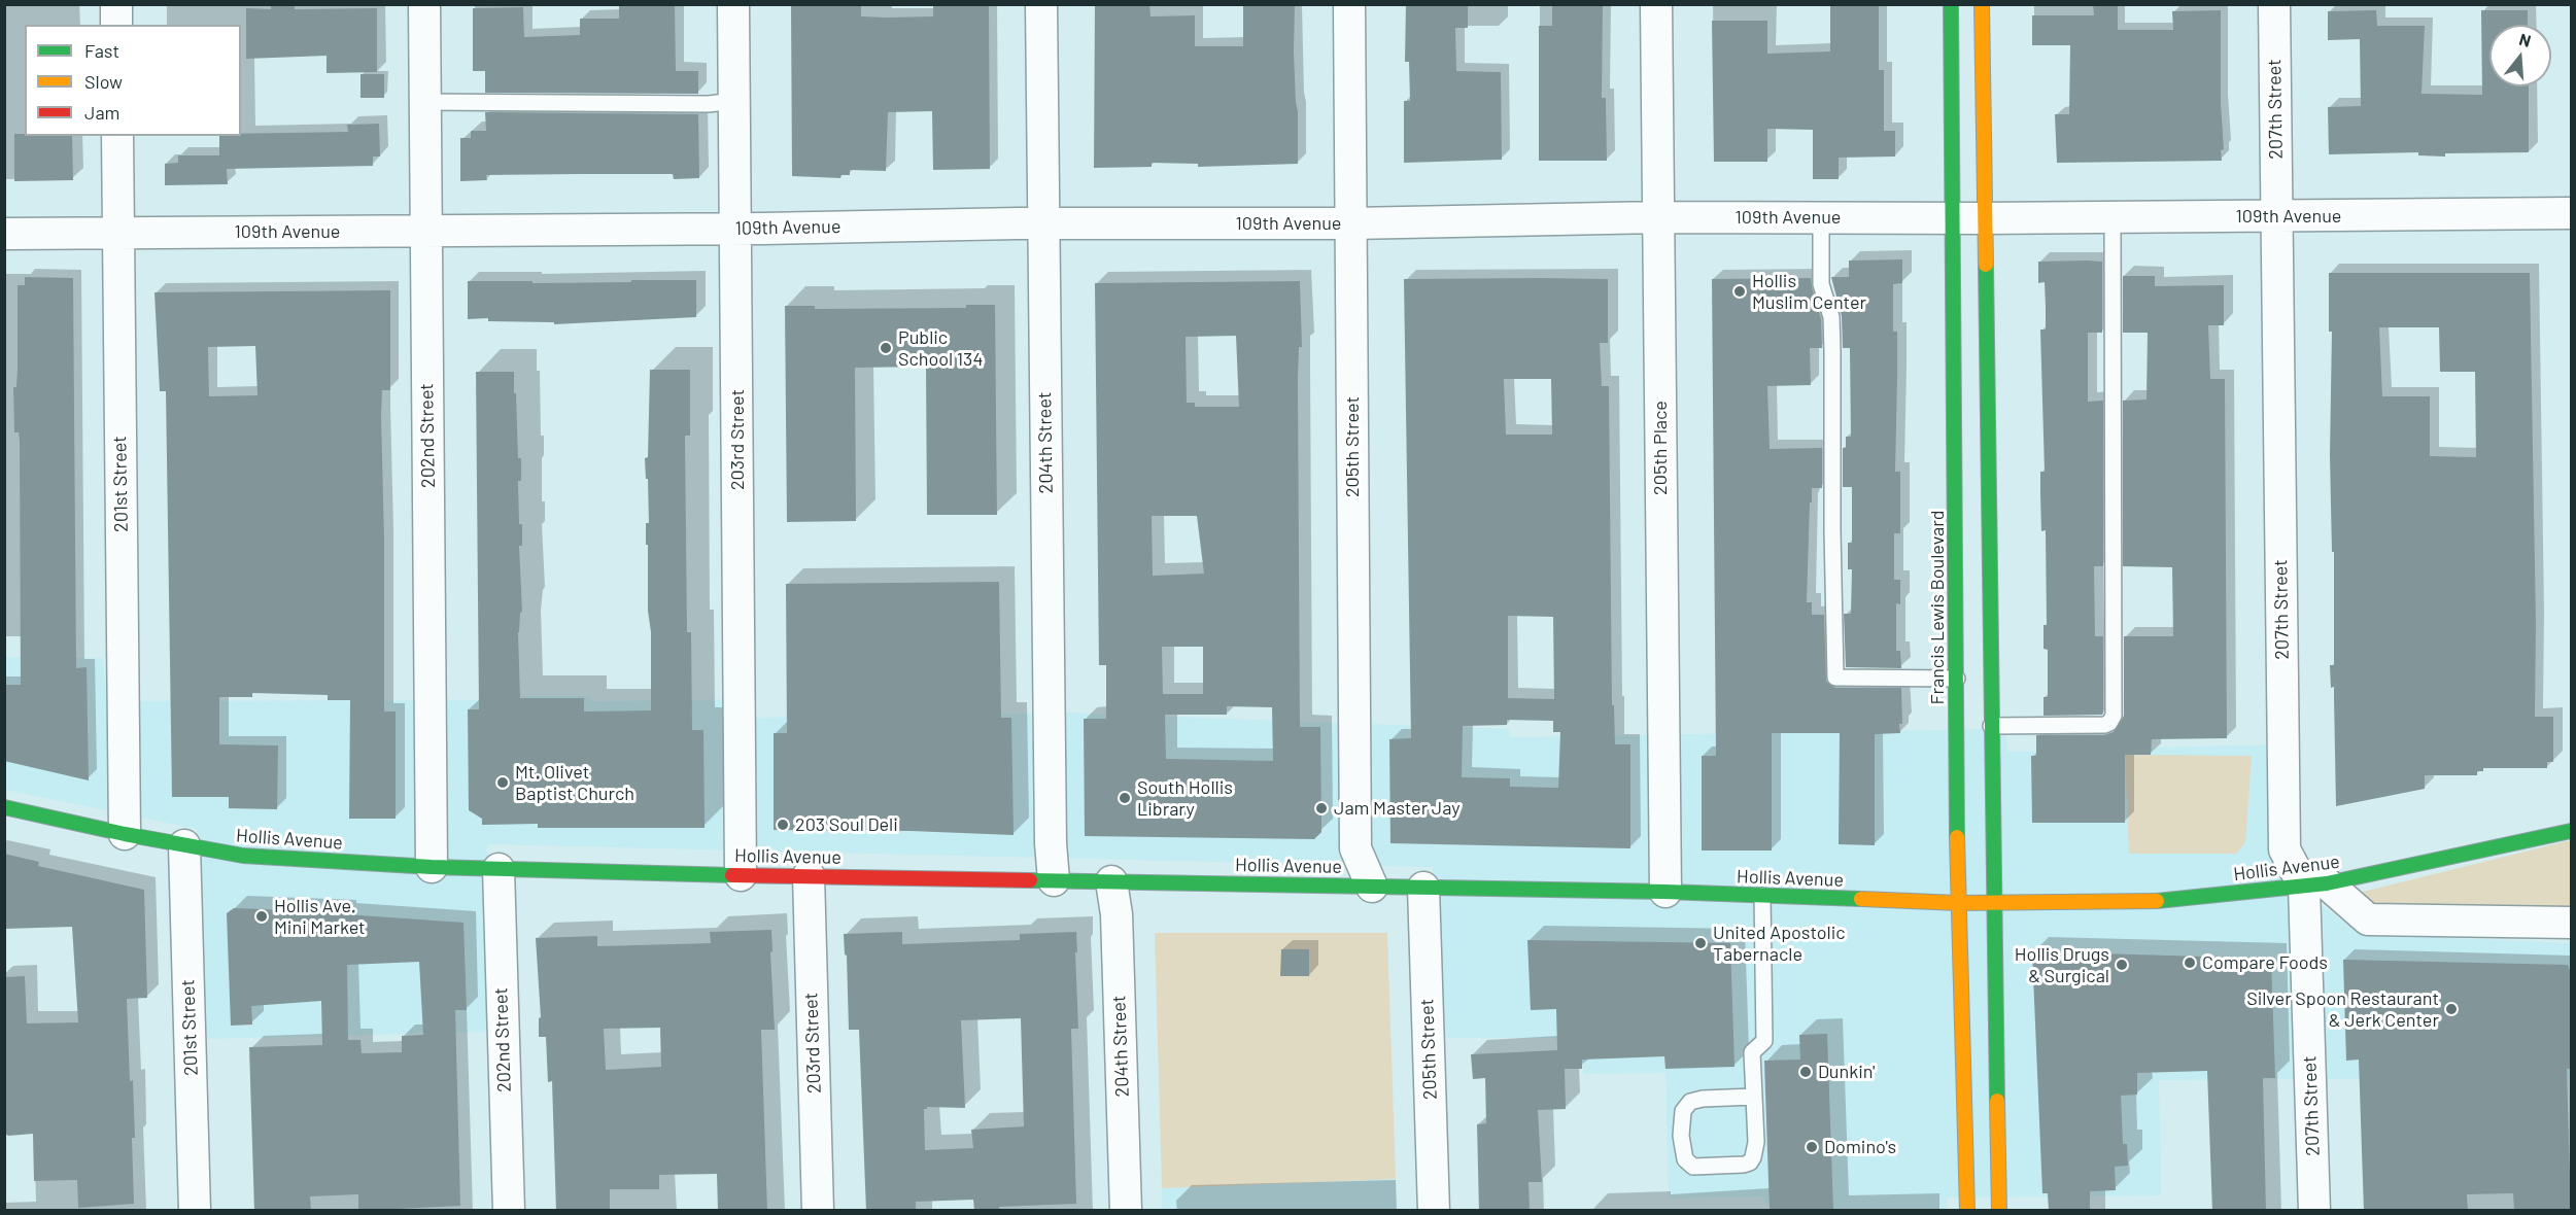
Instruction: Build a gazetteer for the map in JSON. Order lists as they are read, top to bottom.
{
  "streets": {
    "street": [
      "207th Street",
      "109th Avenue",
      "202nd Street",
      "203rd Street",
      "204th Street",
      "205th Street",
      "205th Place",
      "201st Street",
      "Francis Lewis Boulevard",
      "Hollis Avenue"
    ]
  },
  "crossings": [
    ["207th Street", "109th Avenue"],
    ["207th Street", "Hollis Avenue"],
    ["109th Avenue", "202nd Street"],
    ["109th Avenue", "203rd Street"],
    ["109th Avenue", "204th Street"],
    ["109th Avenue", "205th Street"],
    ["109th Avenue", "205th Place"],
    ["109th Avenue", "201st Street"],
    ["109th Avenue", "Francis Lewis Boulevard"],
    ["202nd Street", "Hollis Avenue"],
    ["203rd Street", "Hollis Avenue"],
    ["204th Street", "Hollis Avenue"],
    ["205th Street", "Hollis Avenue"],
    ["205th Place", "Hollis Avenue"],
    ["201st Street", "Hollis Avenue"],
    ["Francis Lewis Boulevard", "Hollis Avenue"]
  ],
  "places": [
    "Hollis Muslim Center",
    "Public School 134",
    "Mt. Olivet Baptist Church",
    "South Hollis Library",
    "Jam Master Jay",
    "203 Soul Deli",
    "Hollis Ave. Mini Market",
    "United Apostolic Tabernacle",
    "Compare Foods",
    "Hollis Drugs & Surgical",
    "Silver Spoon Restaurant & Jerk Center",
    "Dunkin'",
    "Domino's"
  ],
  "legend": ["Fast", "Slow", "Jam"],
  "north": "top"
}
